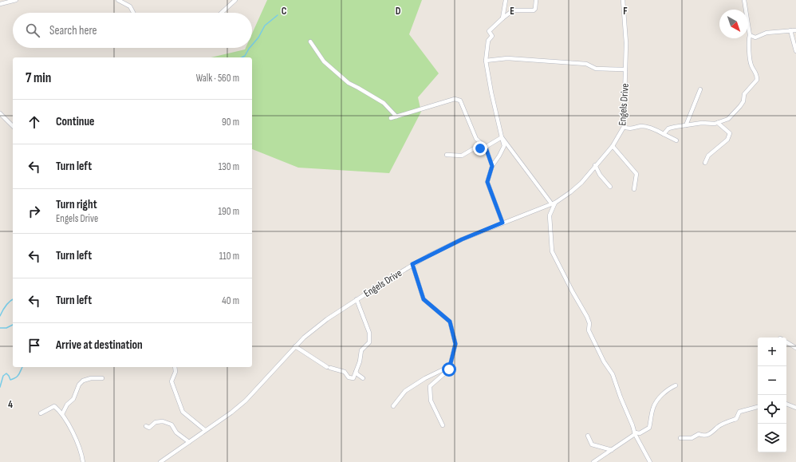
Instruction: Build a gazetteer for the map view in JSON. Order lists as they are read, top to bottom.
{
  "streets": {
    "street": ["Engels Drive"]
  },
  "north": "bottom right",
  "page": {
    "search": "Search here",
    "heading": ["7 min", "Walk · 560 m"],
    "list": [
      ["Continue", "90 m"],
      ["Turn left", "130 m"],
      ["Turn right", "Engels Drive", "190 m"],
      ["Turn left", "110 m"],
      ["Turn left", "40 m"],
      "Arrive at destination"
    ],
    "map_buttons": ["+", "−"]
  },
  "grid": {
    "columns": [
      "C",
      "D",
      "E",
      "F"
    ],
    "rows": ["4"]
  }
}
